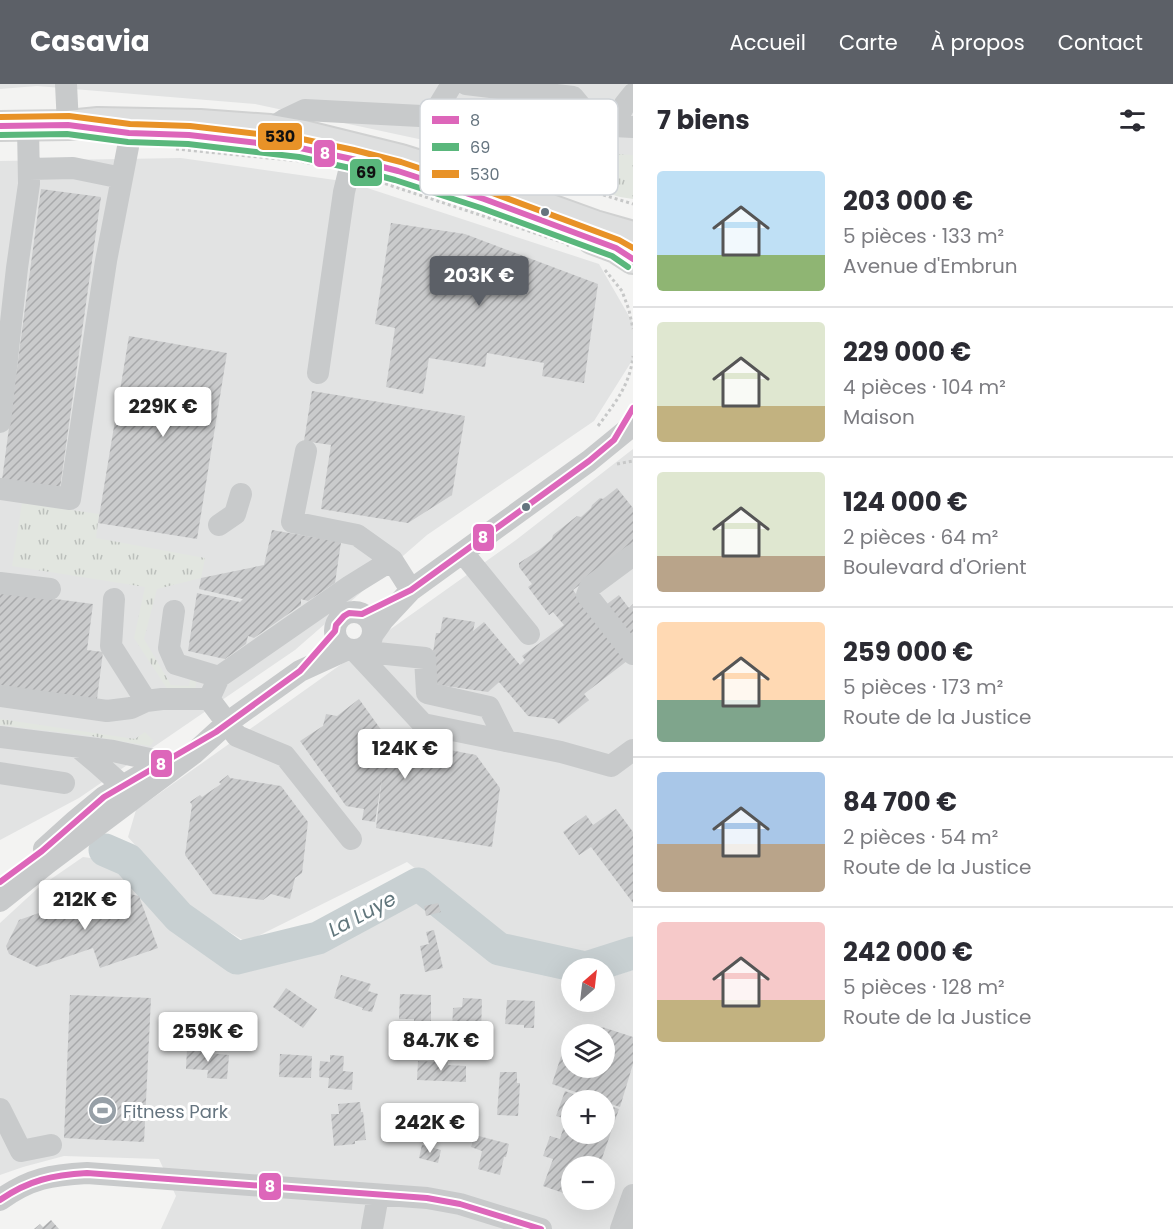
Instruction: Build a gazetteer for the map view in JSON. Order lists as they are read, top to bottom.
{
  "water": ["La Luye"],
  "places": {
    "sports": ["Fitness Park"]
  },
  "lines": ["transit line 530", "transit line 8", "transit line 69"],
  "legend": ["8", "69", "530"],
  "north": "top right",
  "page": {
    "header": "Casavia",
    "nav": [
      "Accueil",
      "Carte",
      "À propos",
      "Contact"
    ],
    "heading": "7 biens",
    "list": [
      {
        "name": "203 000 €",
        "note": "5 pièces · 133 m² · Avenue d'Embrun"
      },
      {
        "name": "229 000 €",
        "note": "4 pièces · 104 m² · Maison"
      },
      {
        "name": "124 000 €",
        "note": "2 pièces · 64 m² · Boulevard d'Orient"
      },
      {
        "name": "259 000 €",
        "note": "5 pièces · 173 m² · Route de la Justice"
      },
      {
        "name": "84 700 €",
        "note": "2 pièces · 54 m² · Route de la Justice"
      },
      {
        "name": "242 000 €",
        "note": "5 pièces · 128 m² · Route de la Justice"
      }
    ],
    "price": [
      "203K €",
      "229K €",
      "124K €",
      "212K €",
      "259K €",
      "84.7K €",
      "242K €"
    ],
    "map_buttons": ["+", "−"]
  }
}
